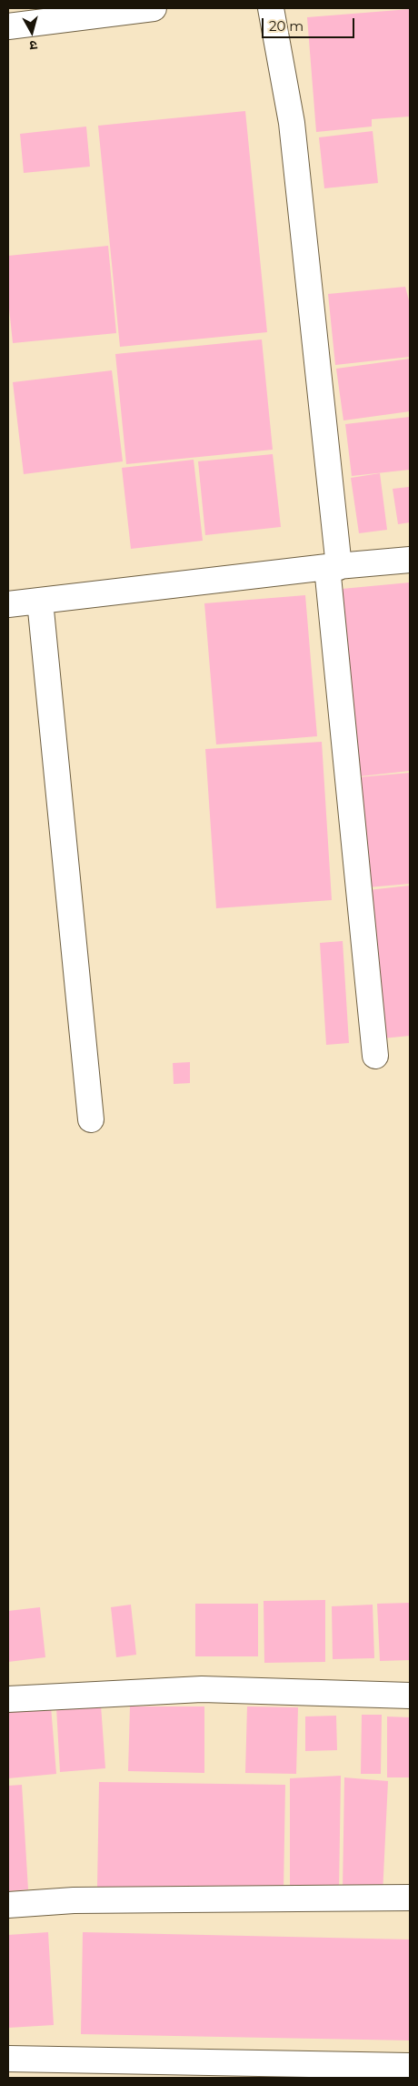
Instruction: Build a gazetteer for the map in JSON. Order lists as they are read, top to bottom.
{
  "scale_bar": "20 m",
  "north": "bottom"
}
